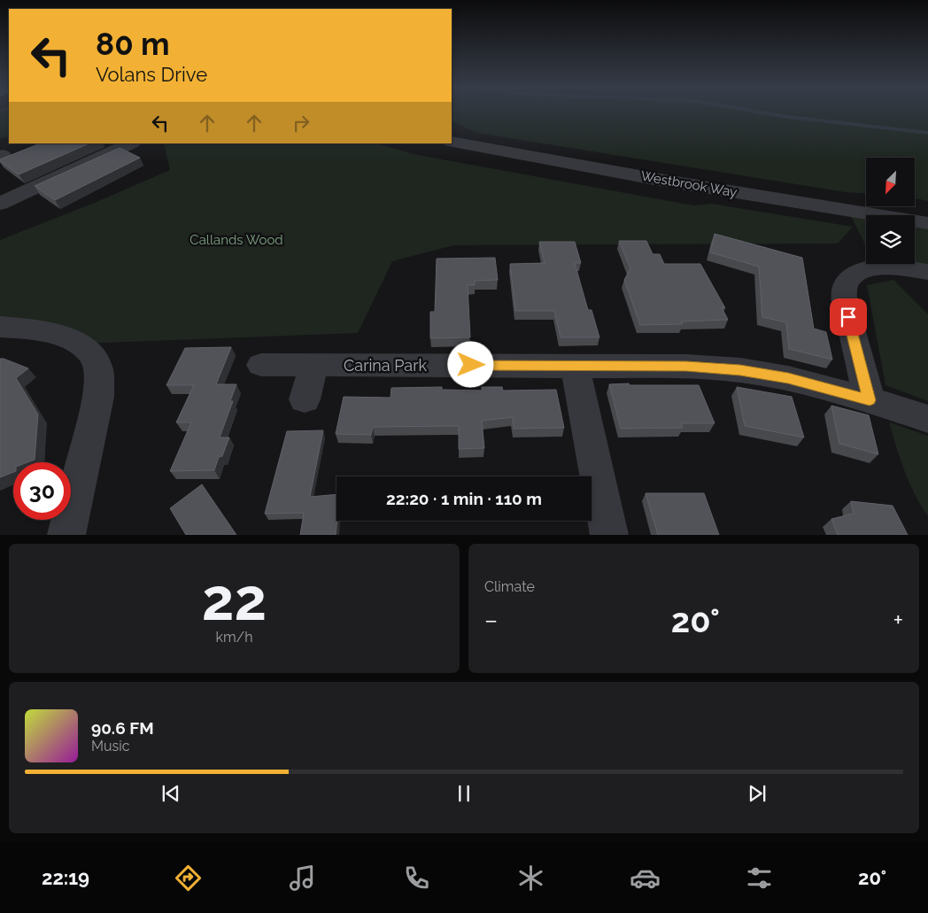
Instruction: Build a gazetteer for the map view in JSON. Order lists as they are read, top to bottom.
{
  "streets": {
    "street": ["Westbrook Way", "Carina Park"]
  },
  "parks": ["Callands Wood"],
  "north": "bottom left",
  "page": {
    "turn": ["80 m", "Volans Drive"],
    "limit": "30",
    "trip": "22:20 · 1 min · 110 m",
    "tile": [
      ["22", "km/h"],
      "Climate"
    ],
    "heat": ["−", "20°", "+"],
    "song": ["90.6 FM", "Music"],
    "tabs": ["22:19", "20°"]
  }
}
